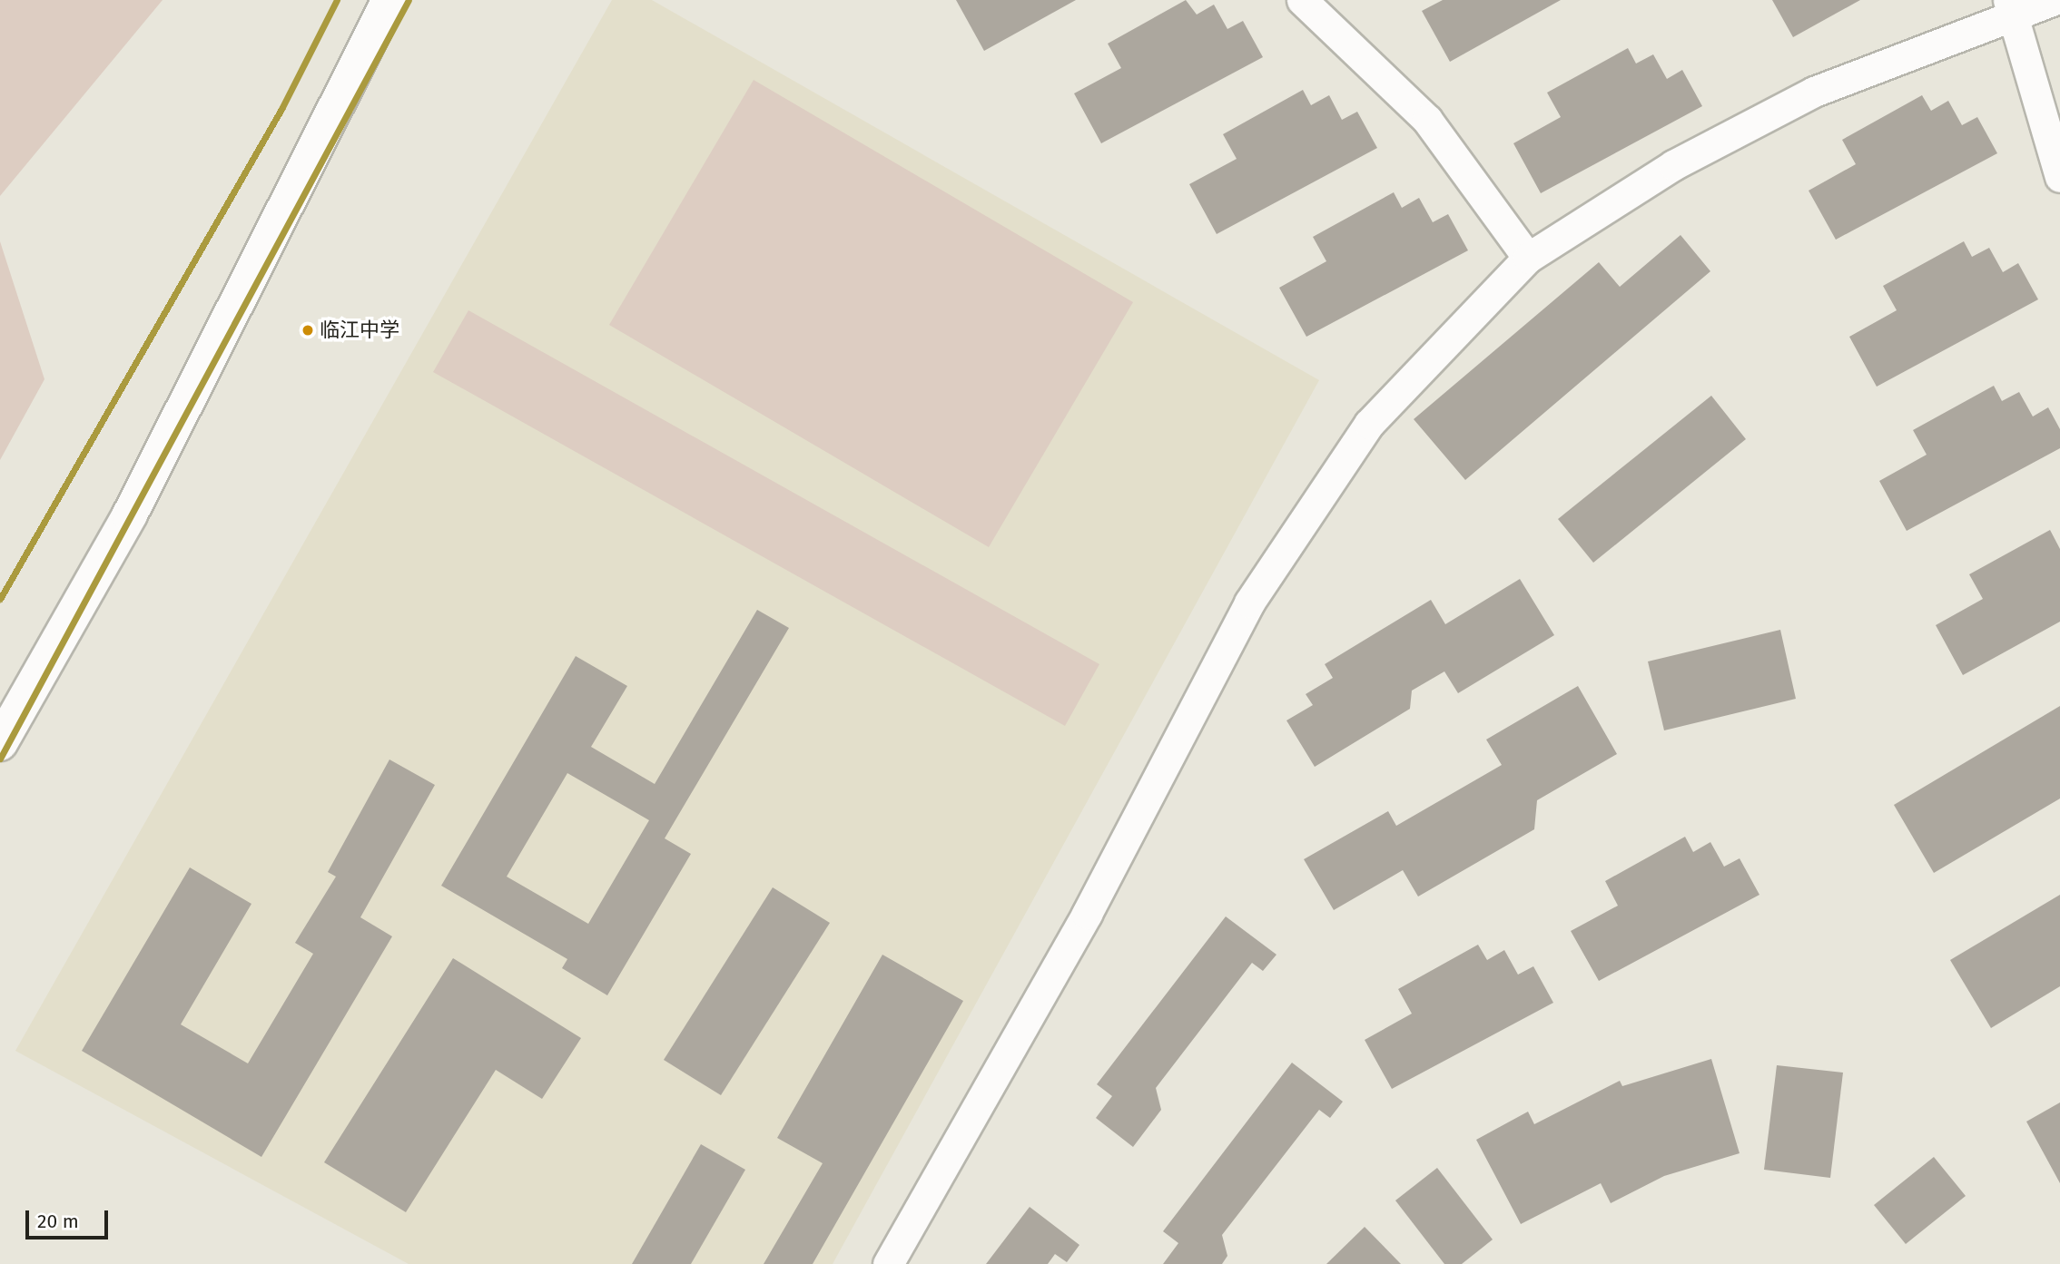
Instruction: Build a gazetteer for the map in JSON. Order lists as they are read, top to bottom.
{
  "places": ["临江中学"],
  "scale_bar": "20 m"
}
